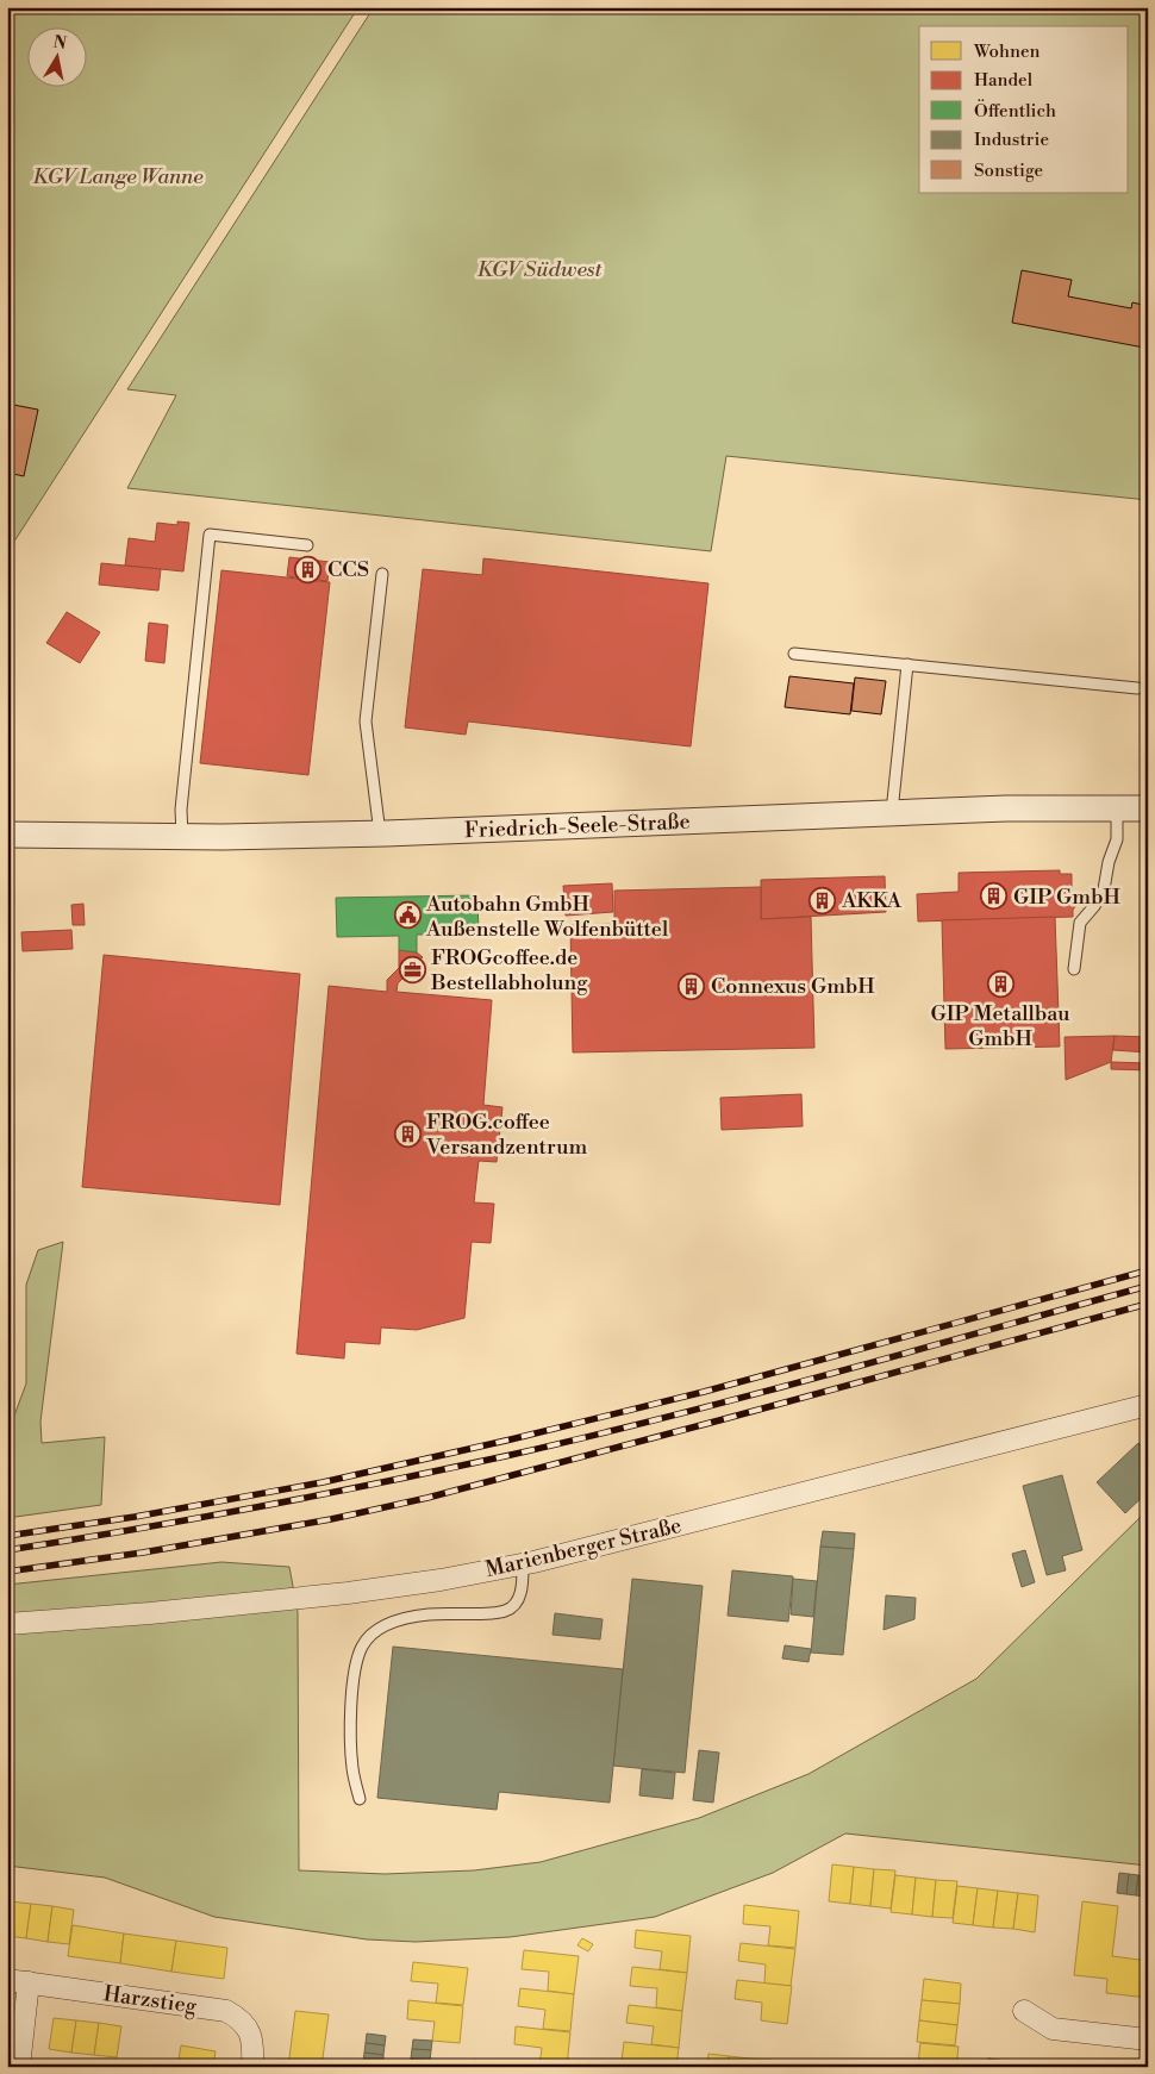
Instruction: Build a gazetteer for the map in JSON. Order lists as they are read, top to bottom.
{
  "streets": {
    "street": ["Friedrich-Seele-Straße", "Marienberger Straße", "Harzstieg"]
  },
  "parks": ["KGV Lange Wanne", "KGV Südwest"],
  "places": {
    "building": [
      "CCS",
      "GIP GmbH",
      "AKKA",
      "GIP Metallbau GmbH",
      "Connexus GmbH",
      "FROG.coffee Versandzentrum"
    ],
    "public building": ["Autobahn GmbH Außenstelle Wolfenbüttel"],
    "office": ["FROGcoffee.de Bestellabholung"]
  },
  "legend": [
    "Wohnen",
    "Handel",
    "Öffentlich",
    "Industrie",
    "Sonstige"
  ],
  "north": "top"
}
